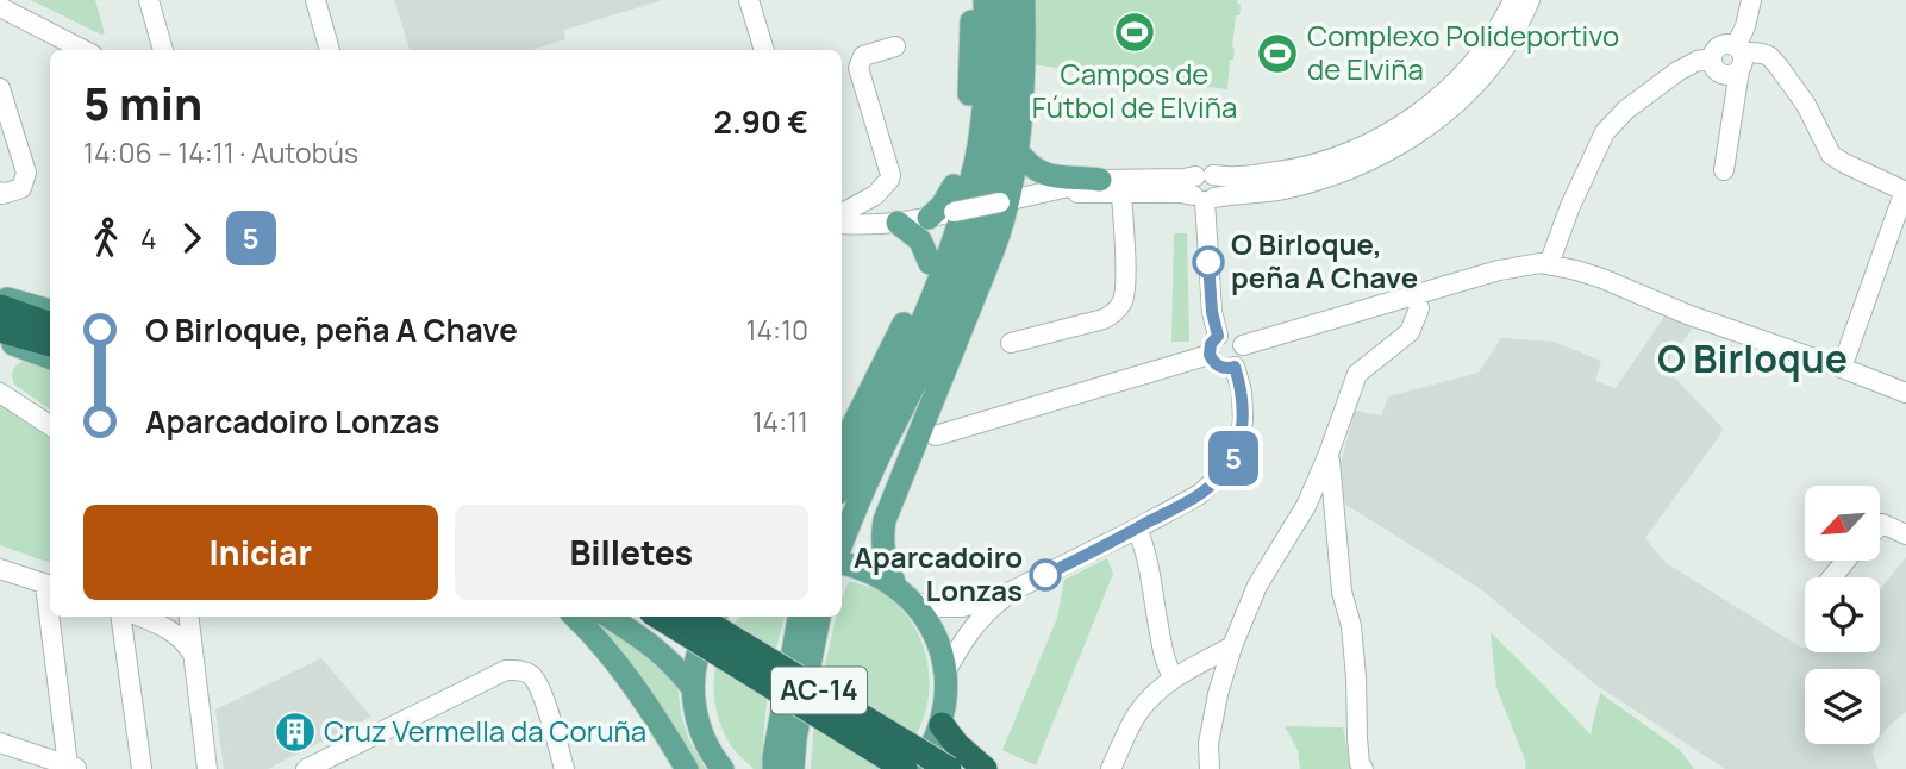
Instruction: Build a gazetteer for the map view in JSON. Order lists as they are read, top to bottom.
{
  "streets": {
    "highway": ["AC-14"]
  },
  "districts": ["O Birloque"],
  "places": {
    "sports": ["Campos de Fútbol de Elviña", "Complexo Polideportivo de Elviña"],
    "other": ["O Birloque, peña A Chave", "Aparcadoiro Lonzas"],
    "building": ["Cruz Vermella da Coruña"]
  },
  "lines": ["bus line 5"],
  "north": "bottom left",
  "page": {
    "on_map": "5",
    "heading": ["5 min", "14:06 – 14:11 · Autobús", "2.90 €"],
    "legs": ["4", "5"],
    "list": [
      {
        "name": "O Birloque, peña A Chave",
        "value": "14:10"
      },
      {
        "name": "Aparcadoiro Lonzas",
        "value": "14:11"
      }
    ],
    "buttons": ["Iniciar", "Billetes"]
  }
}
